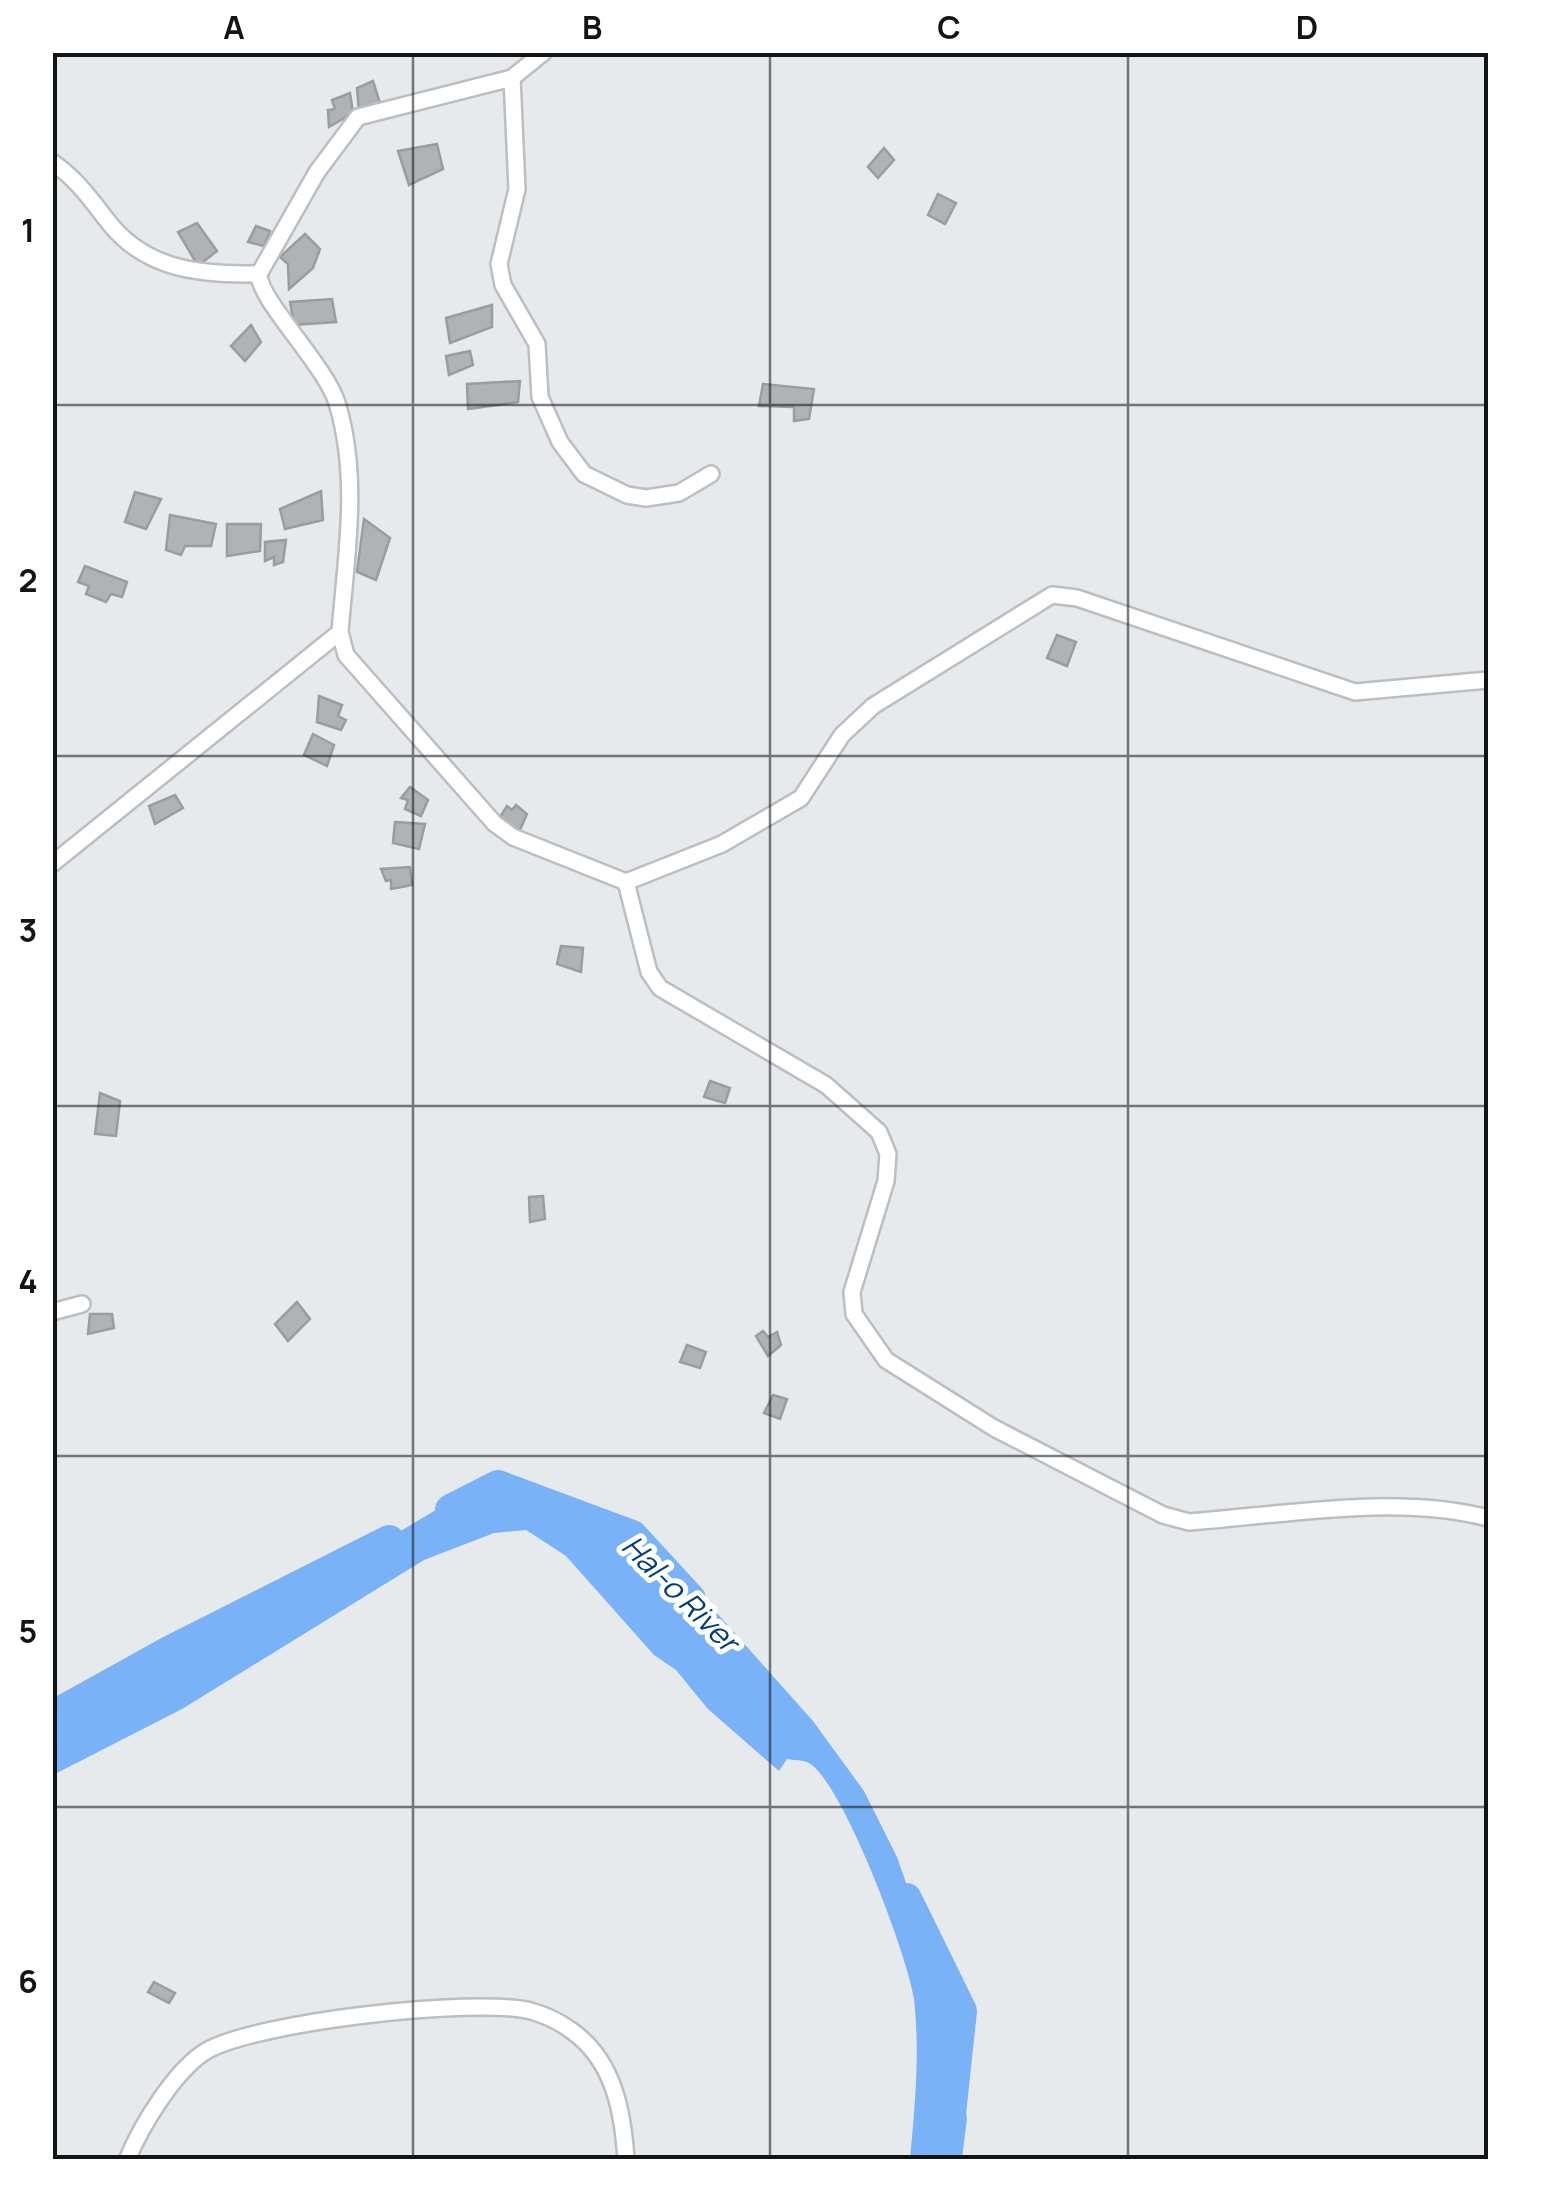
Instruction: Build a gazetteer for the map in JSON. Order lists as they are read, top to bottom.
{
  "water": ["Hal-o River"],
  "grid": {
    "columns": [
      "A",
      "B",
      "C",
      "D"
    ],
    "rows": [
      "1",
      "2",
      "3",
      "4",
      "5",
      "6"
    ]
  }
}
